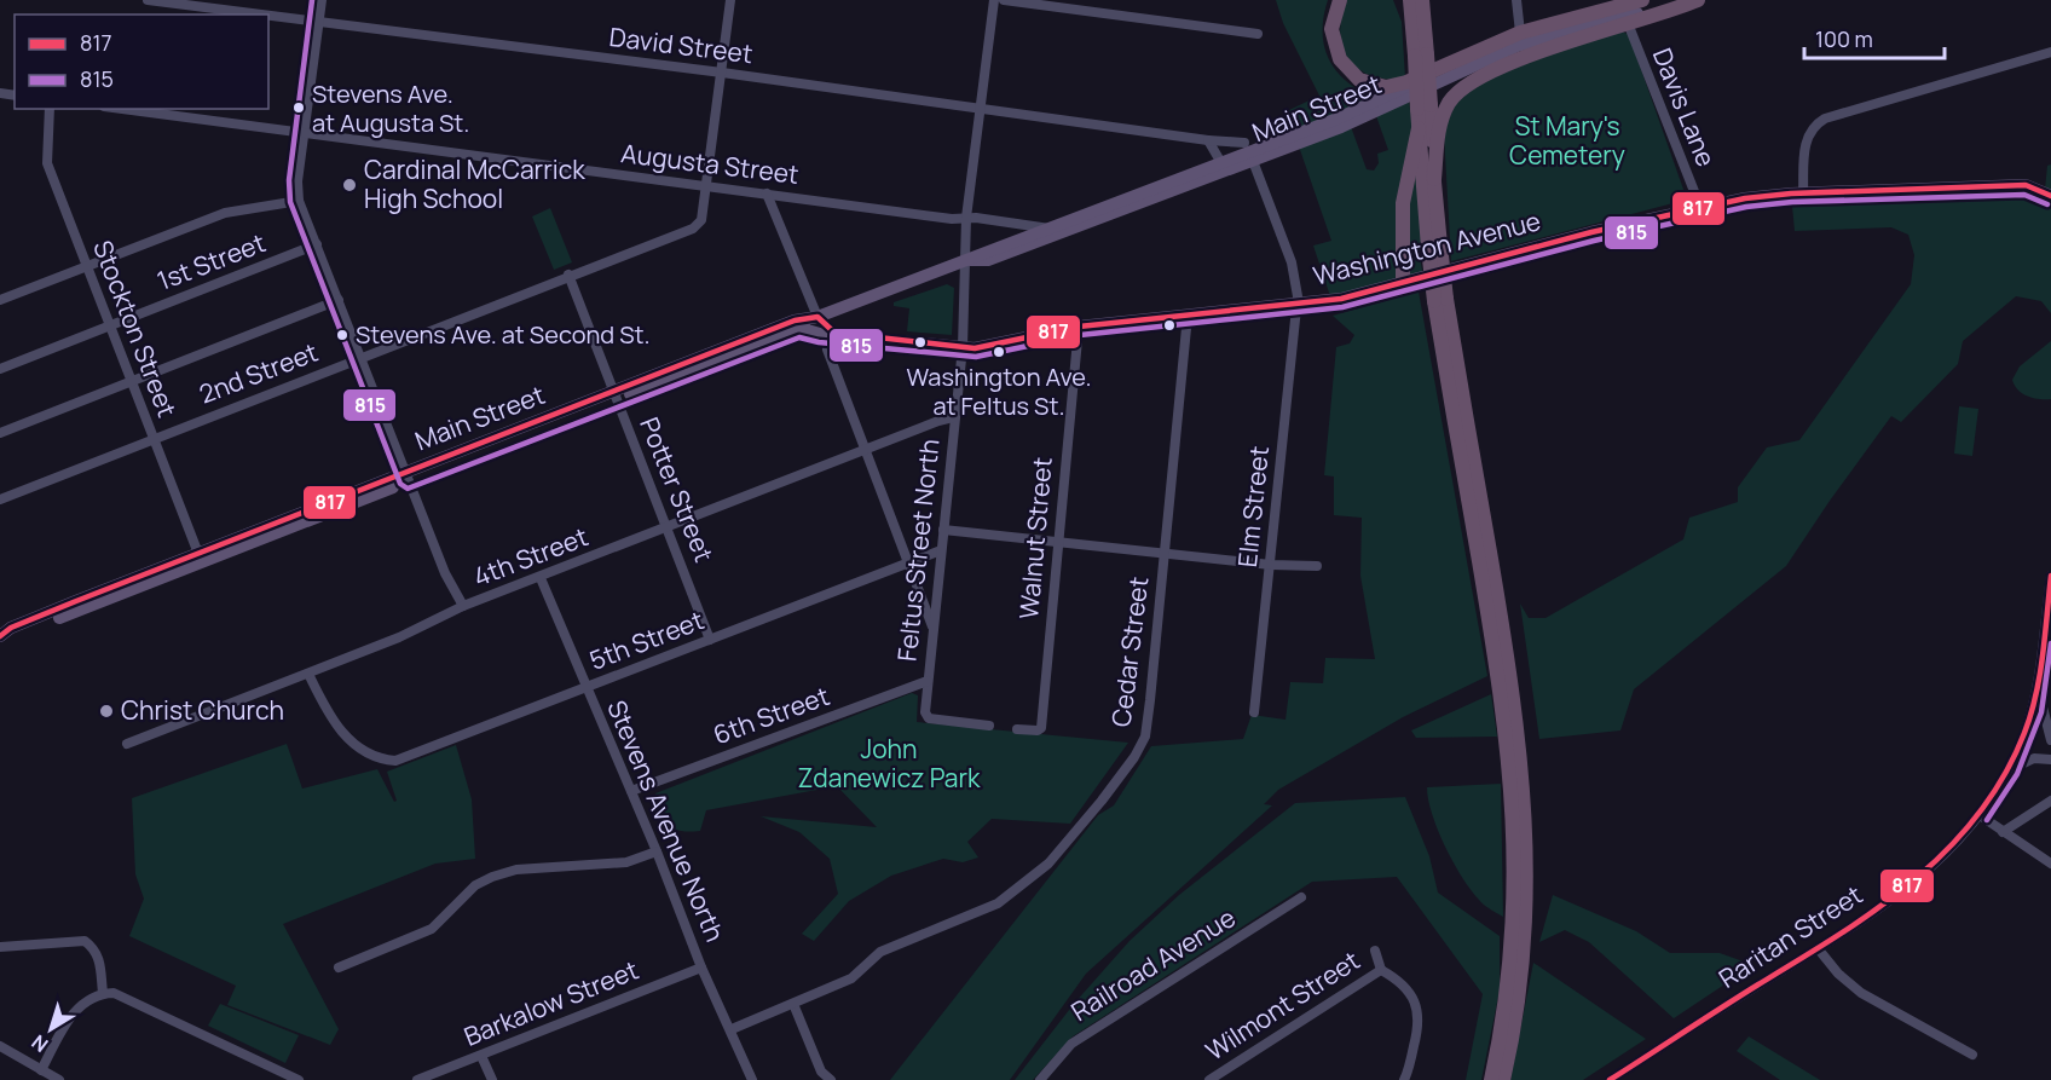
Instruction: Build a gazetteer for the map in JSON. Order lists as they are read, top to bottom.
{
  "streets": {
    "main road": ["Main Street", "Washington Avenue"],
    "street": [
      "David Street",
      "Davis Lane",
      "Augusta Street",
      "1st Street",
      "Stockton Street",
      "2nd Street",
      "Potter Street",
      "Elm Street",
      "Walnut Street",
      "Feltus Street North",
      "4th Street",
      "5th Street",
      "Cedar Street",
      "6th Street",
      "Stevens Avenue North",
      "Raritan Street",
      "Railroad Avenue",
      "Barkalow Street",
      "Wilmont Street"
    ]
  },
  "crossings": [
    ["David Street", "2nd Street"],
    ["David Street", "Feltus Street North"],
    ["Davis Lane", "Washington Avenue"],
    ["Main Street", "Augusta Street"],
    ["Main Street", "Washington Avenue"],
    ["Main Street", "Stockton Street"],
    ["Main Street", "Potter Street"],
    ["Main Street", "Elm Street"],
    ["Main Street", "Feltus Street North"],
    ["Augusta Street", "2nd Street"],
    ["Augusta Street", "Feltus Street North"],
    ["Washington Avenue", "Elm Street"],
    ["Washington Avenue", "Walnut Street"],
    ["Washington Avenue", "Feltus Street North"],
    ["Washington Avenue", "Cedar Street"],
    ["1st Street", "Stockton Street"],
    ["Stockton Street", "2nd Street"],
    ["2nd Street", "Potter Street"],
    ["Potter Street", "4th Street"],
    ["Potter Street", "5th Street"],
    ["Feltus Street North", "4th Street"],
    ["Feltus Street North", "5th Street"],
    ["Feltus Street North", "6th Street"],
    ["4th Street", "5th Street"],
    ["4th Street", "Stevens Avenue North"],
    ["5th Street", "Stevens Avenue North"],
    ["Cedar Street", "Stevens Avenue North"],
    ["6th Street", "Stevens Avenue North"],
    ["Stevens Avenue North", "Barkalow Street"]
  ],
  "parks": ["St Mary's Cemetery", "John Zdanewicz Park"],
  "places": [
    "Stevens Ave. at Augusta St.",
    "Cardinal McCarrick High School",
    "Stevens Ave. at Second St.",
    "Washington Ave. at Feltus St.",
    "Christ Church"
  ],
  "lines": ["transit line 815", "transit line 817"],
  "legend": ["817", "815"],
  "scale_bar": "100 m",
  "north": "bottom left"
}
